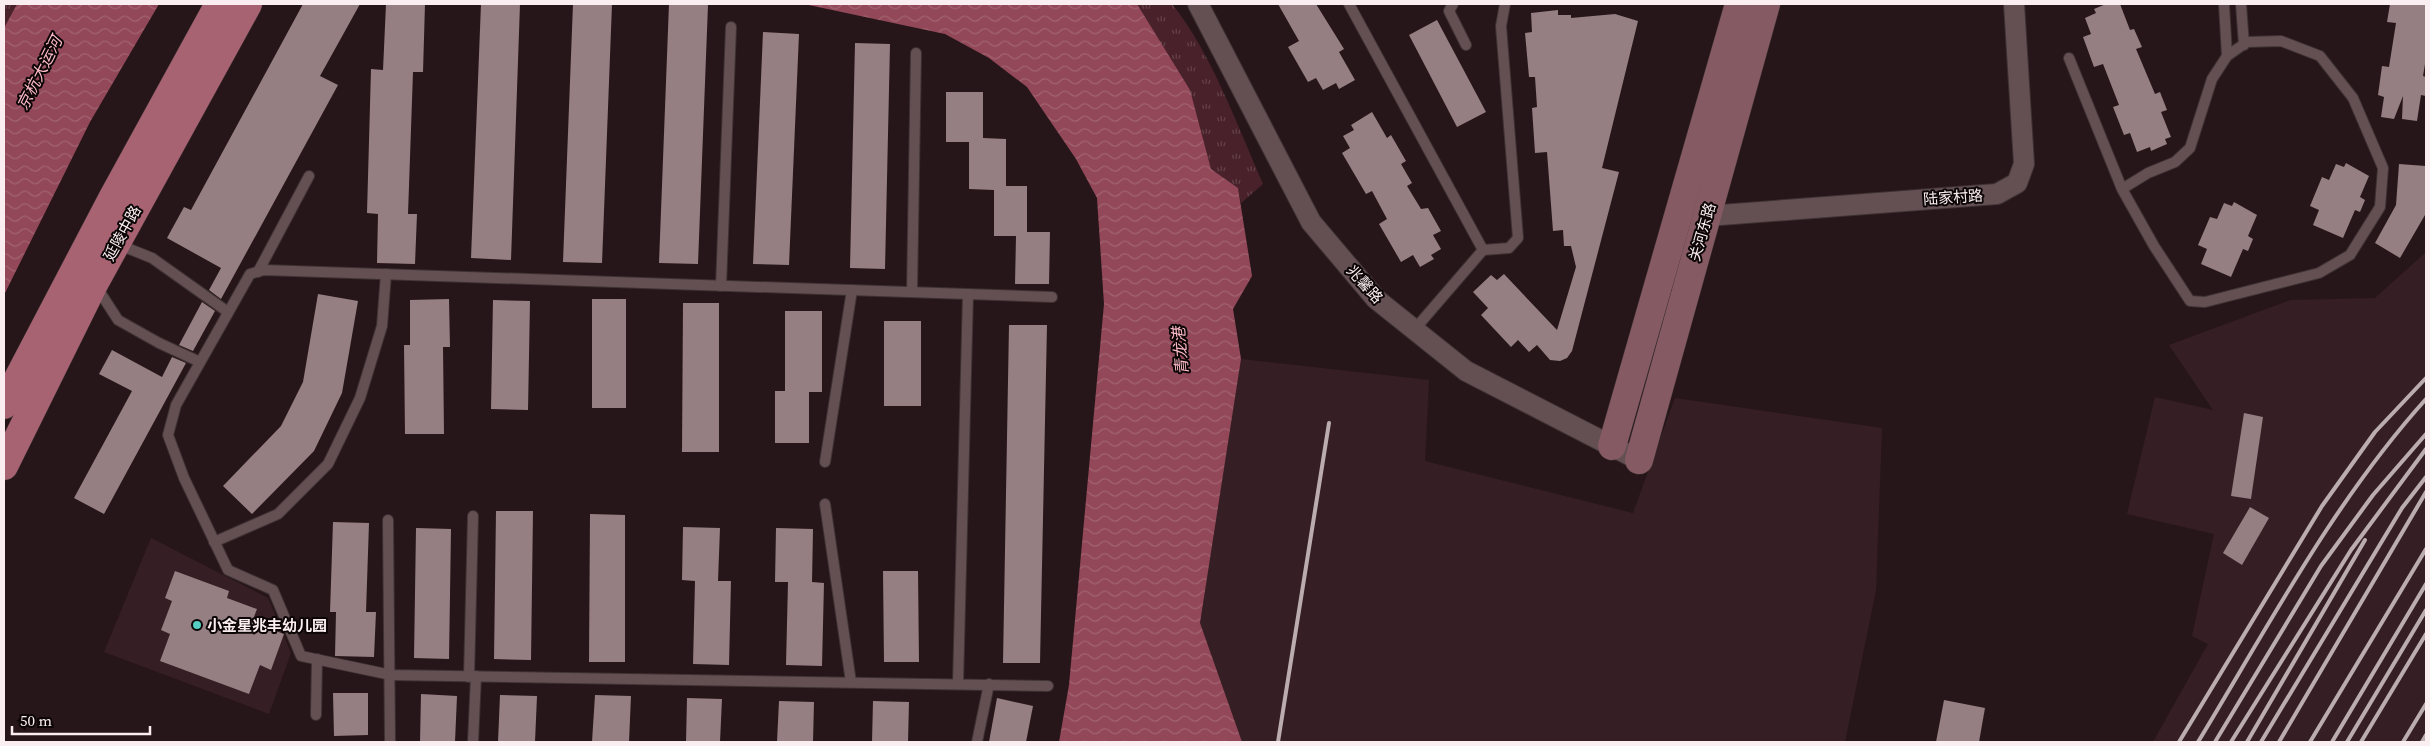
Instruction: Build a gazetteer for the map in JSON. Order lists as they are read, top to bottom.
{
  "streets": {
    "main road": ["关河东路", "延陵中路"],
    "street": ["陆家村路", "兆馨路"]
  },
  "crossings": [
    ["陆家村路", "关河东路"],
    ["关河东路", "兆馨路"]
  ],
  "water": ["京杭大运河", "青龙港"],
  "places": ["小金星兆丰幼儿园"],
  "scale_bar": "50 m"
}
